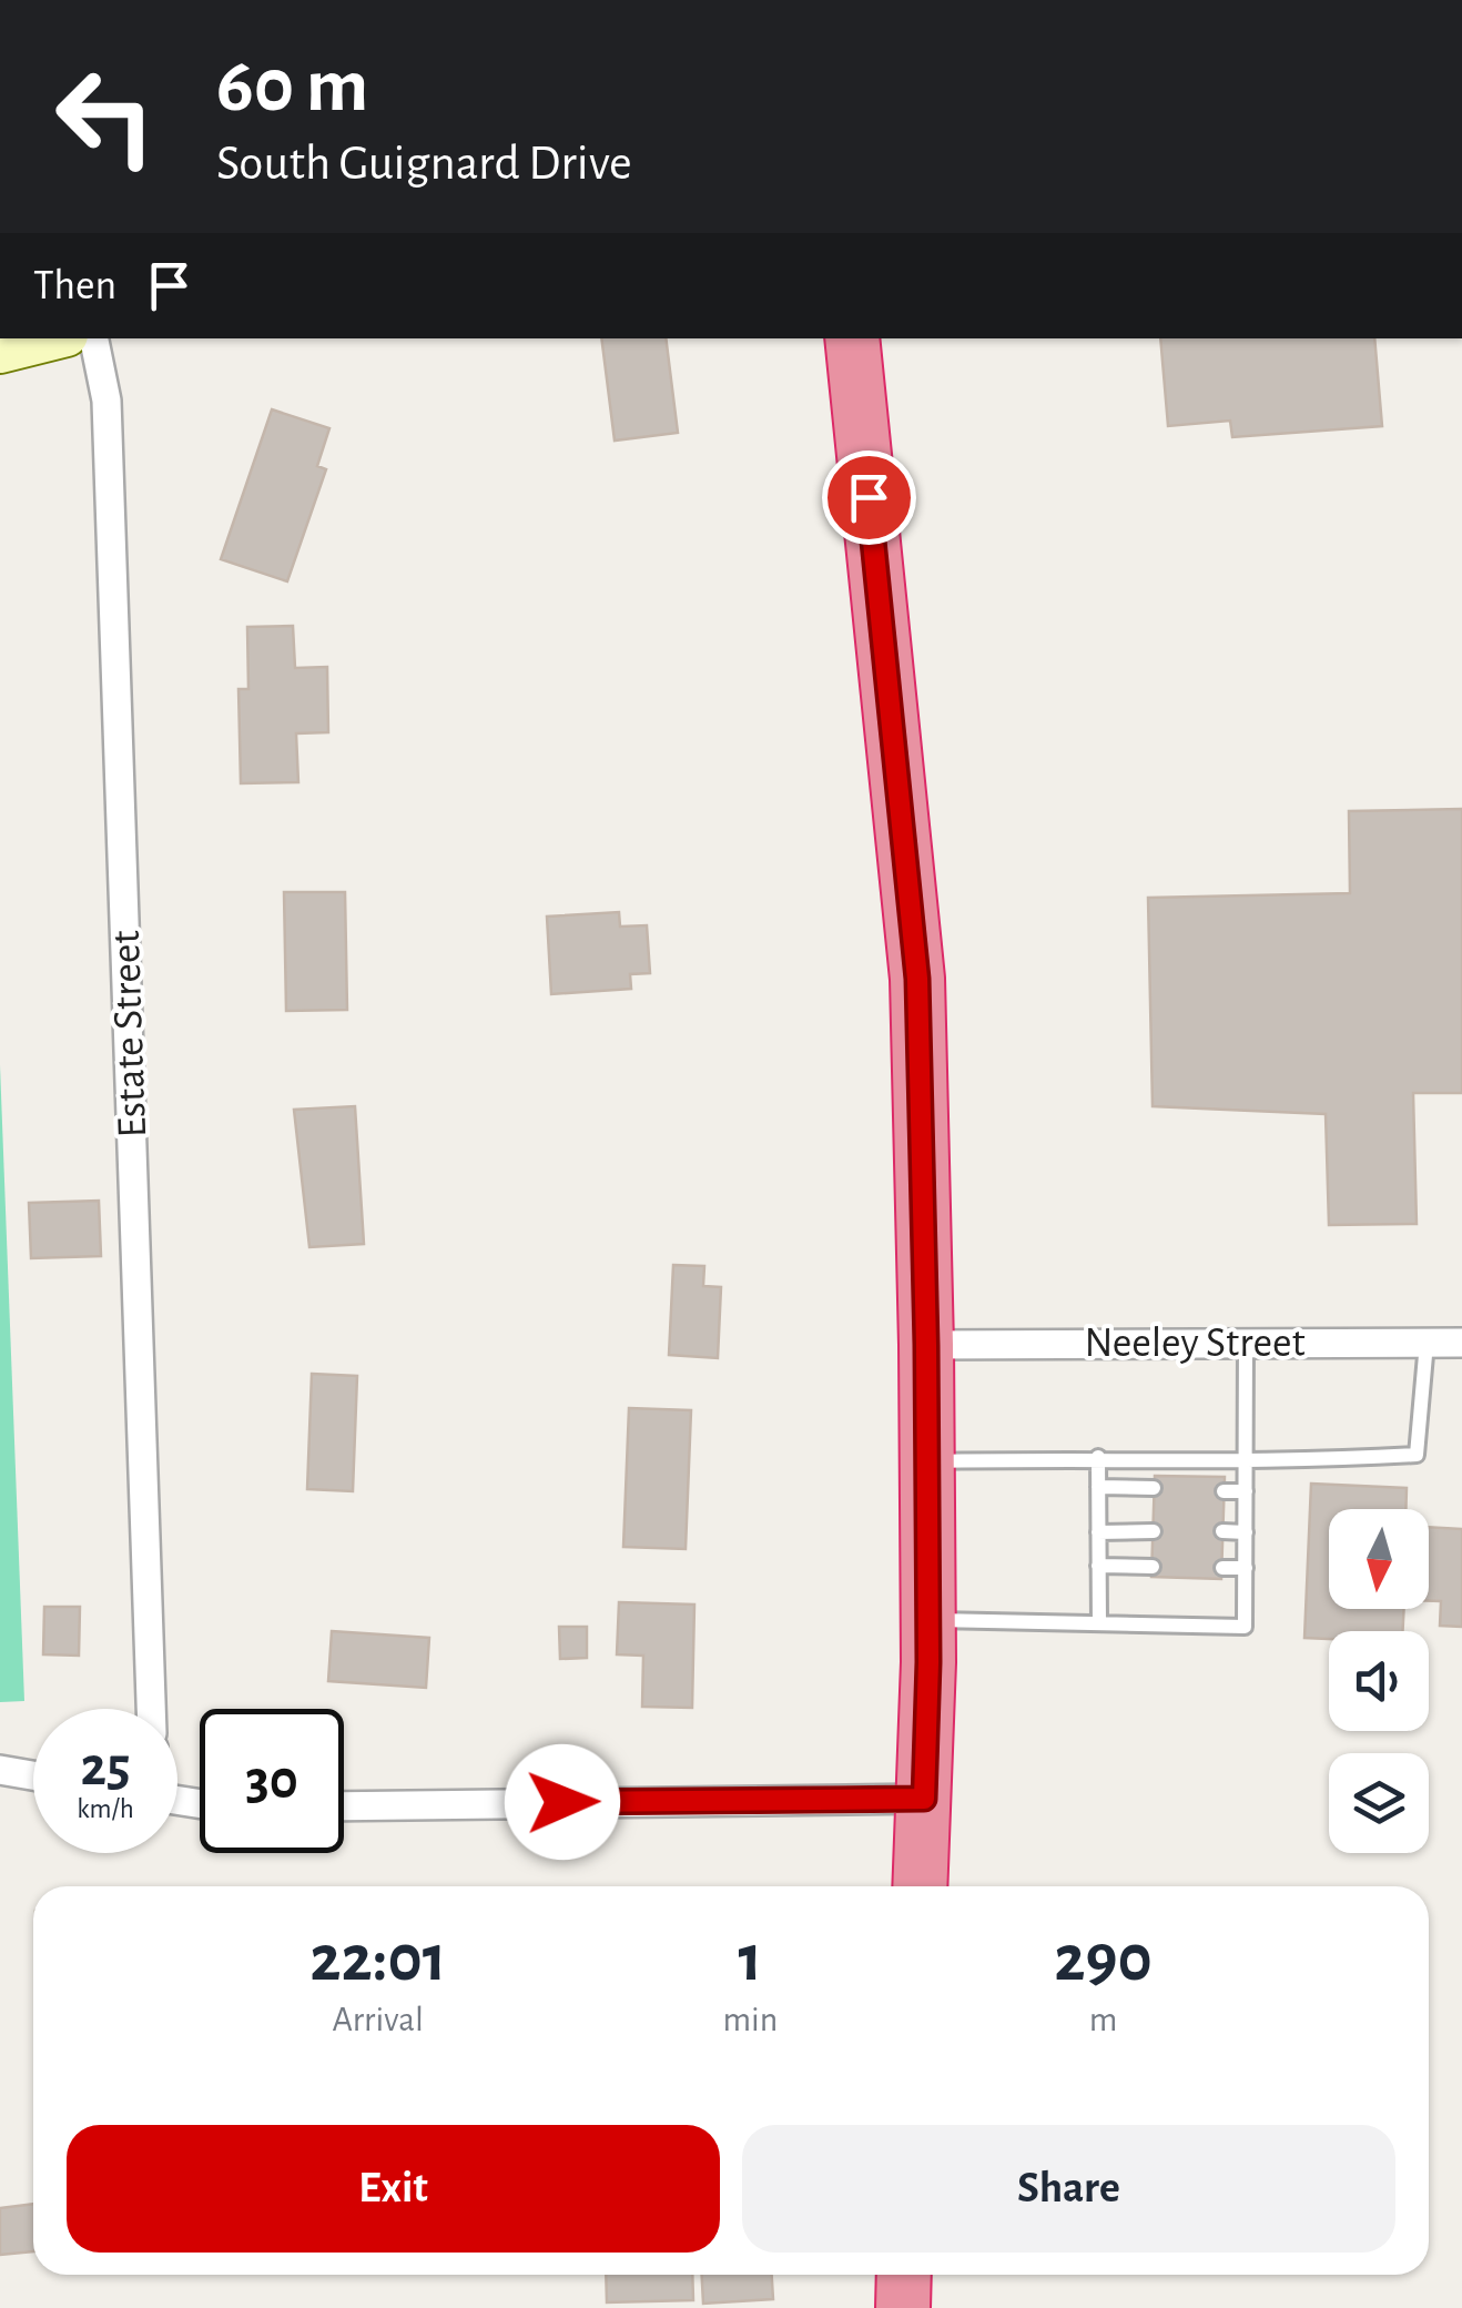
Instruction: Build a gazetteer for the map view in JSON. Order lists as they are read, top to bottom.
{
  "streets": {
    "street": ["Estate Street", "Neeley Street"]
  },
  "north": "bottom",
  "page": {
    "turn": ["60 m", "South Guignard Drive"],
    "then": "Then",
    "speed": "25 km/h",
    "limit": "30",
    "eta": [
      "22:01",
      "Arrival",
      "1",
      "min",
      "290",
      "m"
    ],
    "buttons": ["Exit", "Share"]
  }
}
